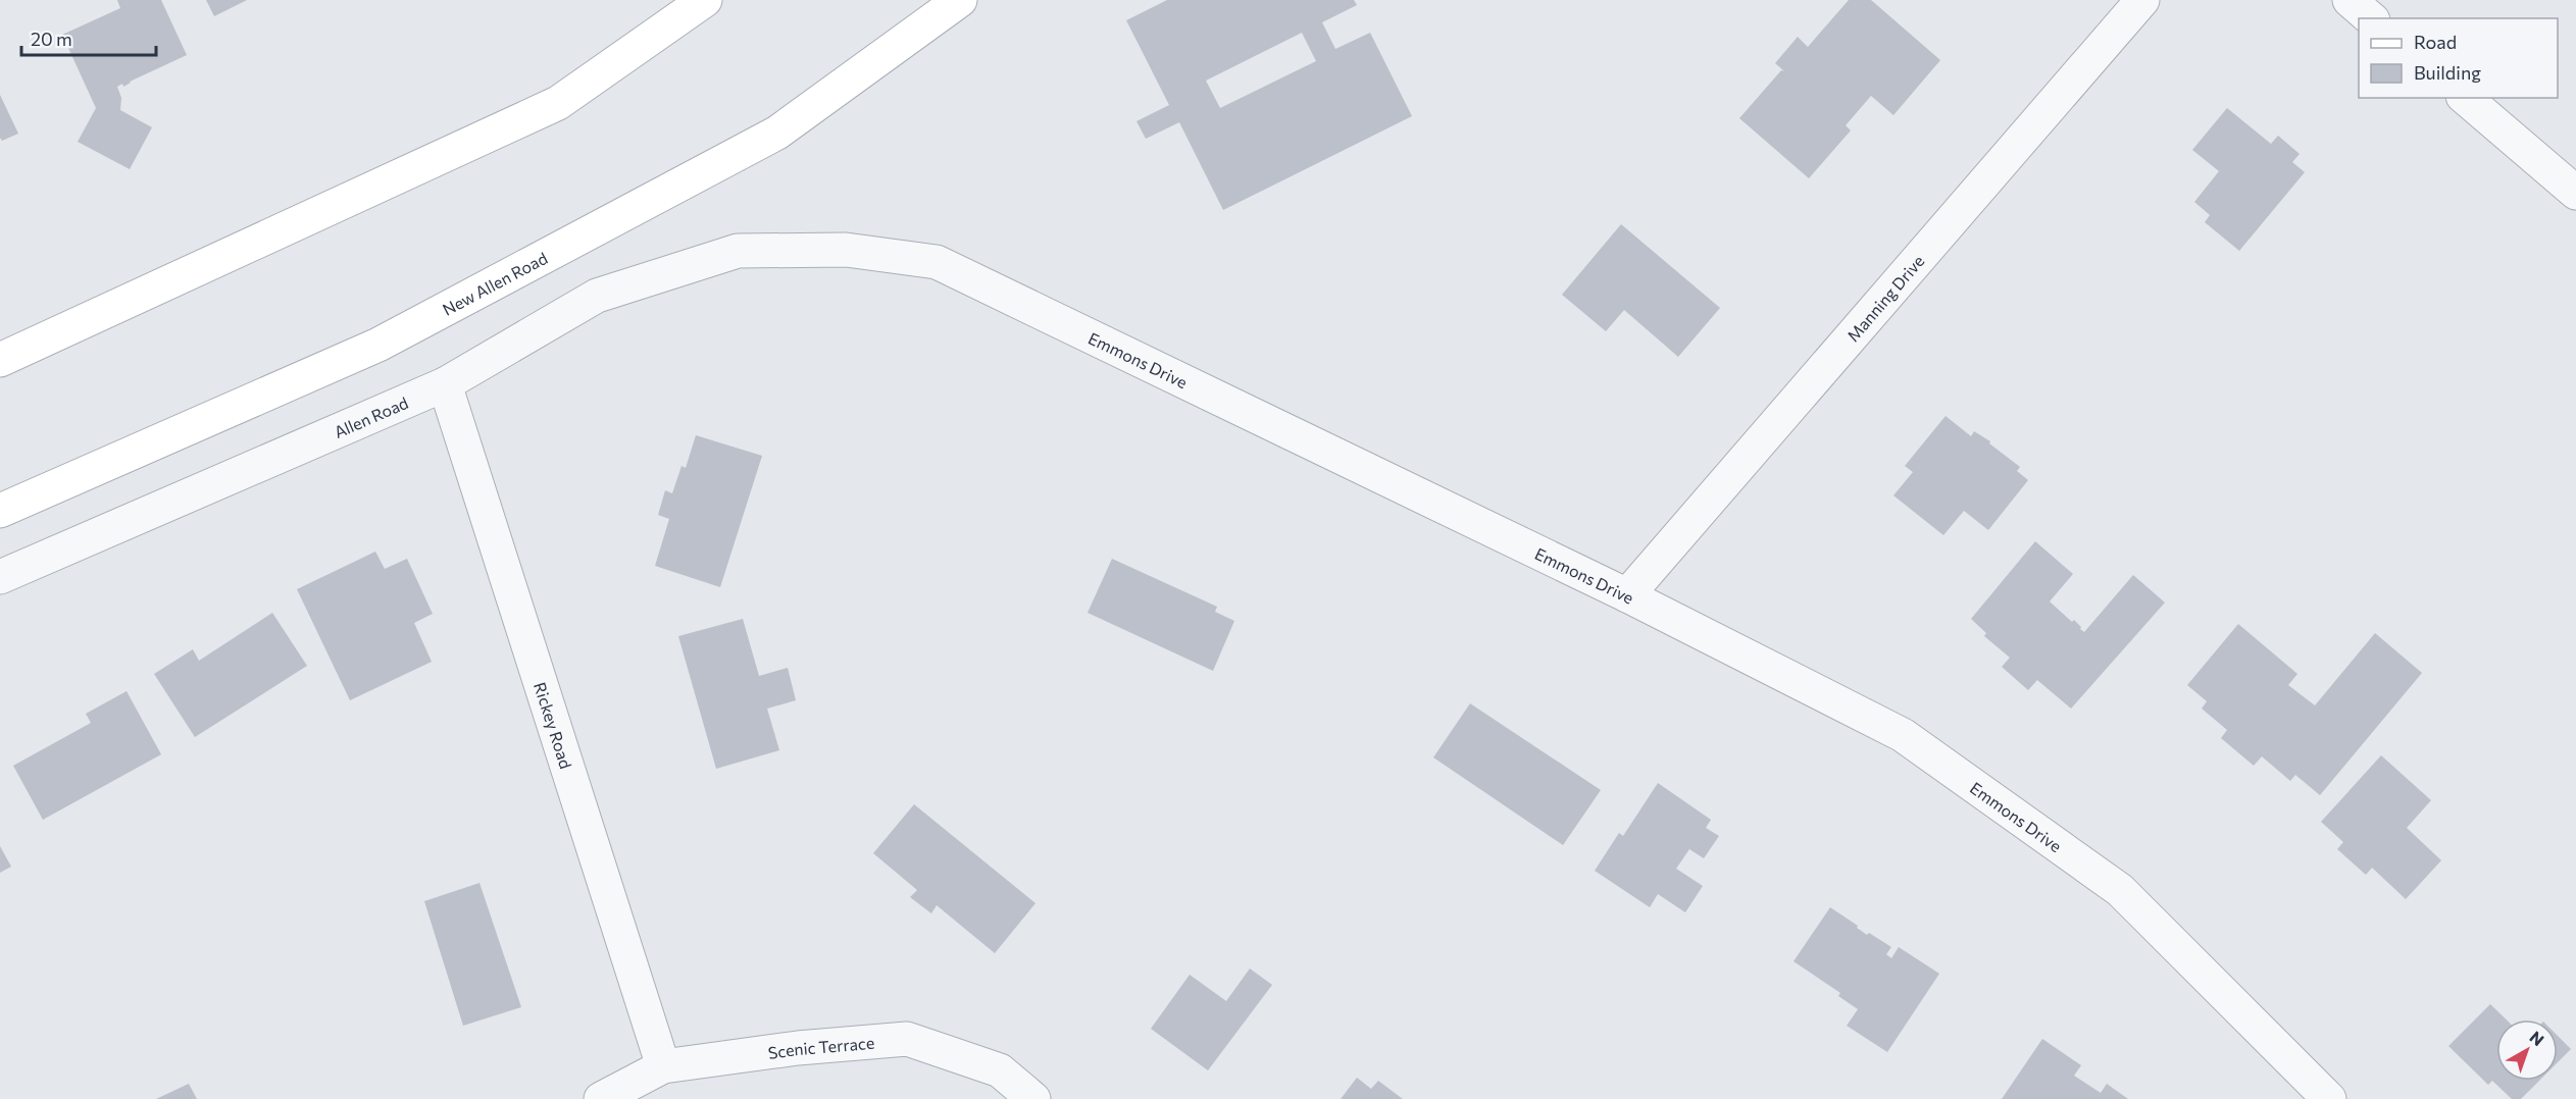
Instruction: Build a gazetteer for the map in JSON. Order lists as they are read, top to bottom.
{
  "streets": {
    "main road": ["New Allen Road"],
    "street": [
      "Manning Drive",
      "Emmons Drive",
      "Allen Road",
      "Rickey Road",
      "Scenic Terrace"
    ]
  },
  "crossings": [
    ["Manning Drive", "Emmons Drive"],
    ["Emmons Drive", "Allen Road"],
    ["Allen Road", "Rickey Road"],
    ["Rickey Road", "Scenic Terrace"]
  ],
  "legend": ["Road", "Building"],
  "scale_bar": "20 m",
  "north": "top right"
}
